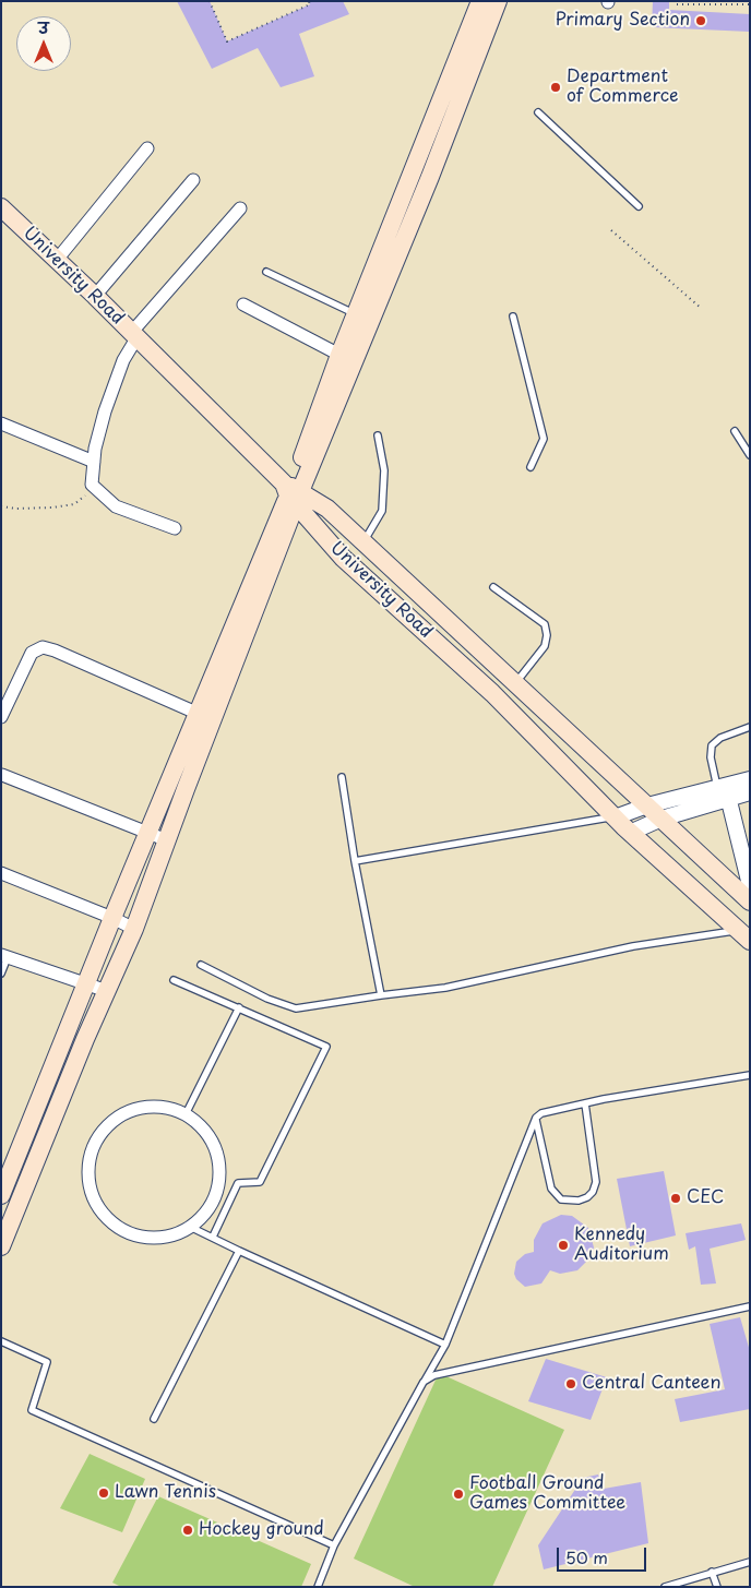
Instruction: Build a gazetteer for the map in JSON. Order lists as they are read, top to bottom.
{
  "streets": {
    "main road": ["University Road"]
  },
  "places": [
    "Primary Section",
    "Department of Commerce",
    "CEC",
    "Kennedy Auditorium",
    "Central Canteen",
    "Lawn Tennis",
    "Football Ground Games Committee",
    "Hockey ground"
  ],
  "scale_bar": "50 m",
  "north": "top"
}
